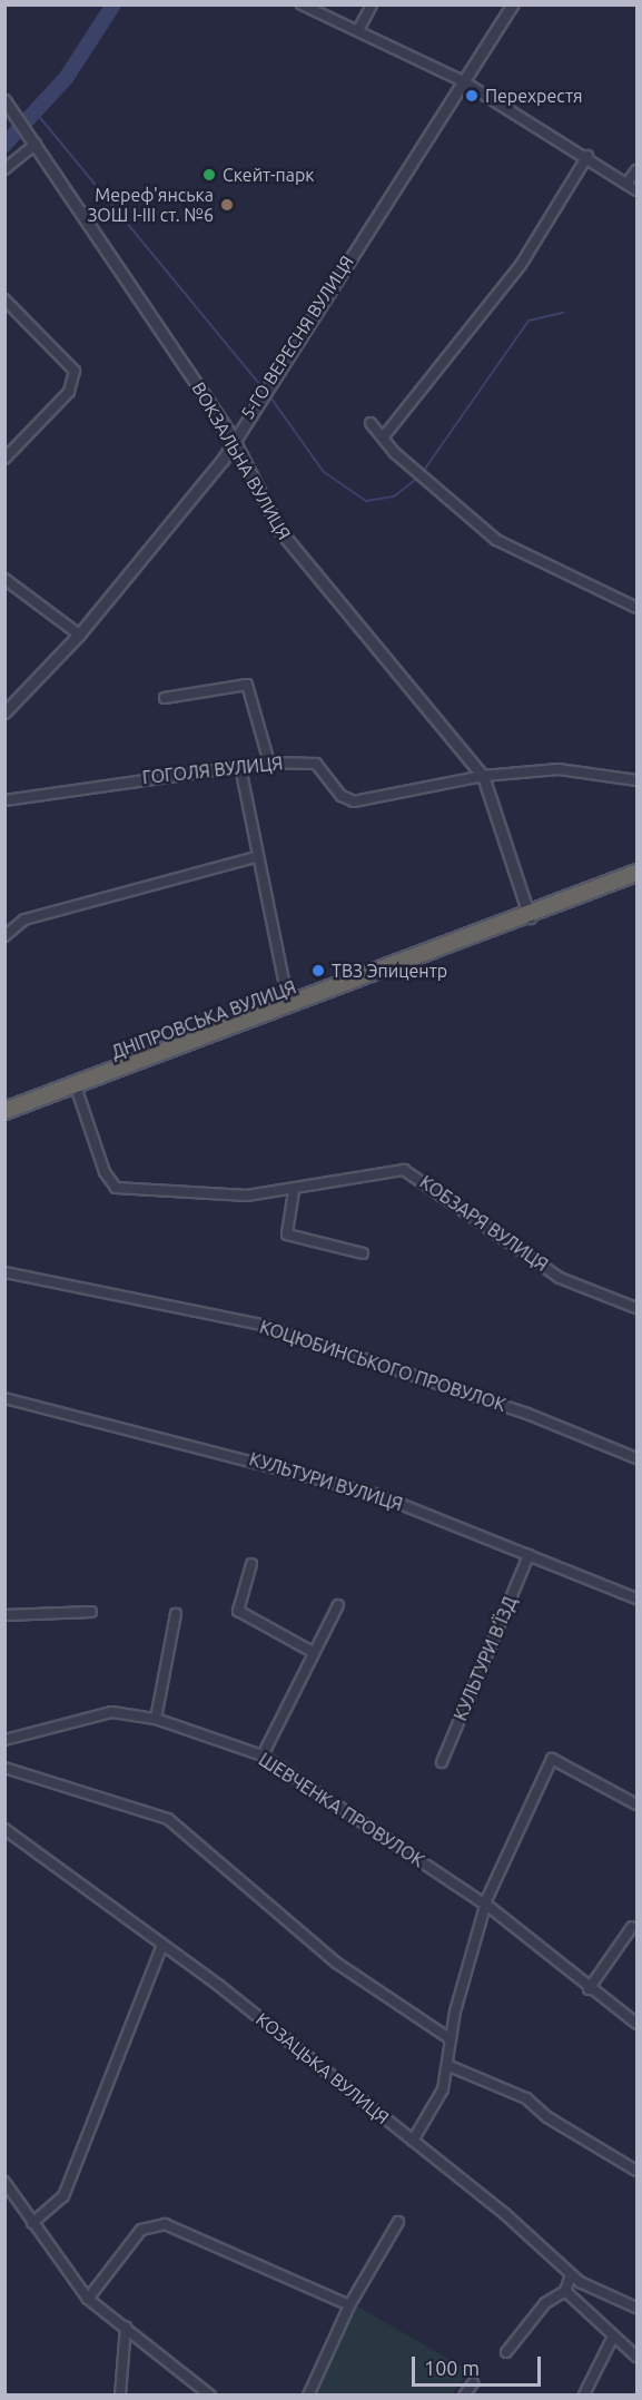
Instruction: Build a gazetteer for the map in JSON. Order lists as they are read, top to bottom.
{
  "streets": {
    "highway": ["ДНІПРОВСЬКА ВУЛИЦЯ"],
    "street": [
      "5-ГО ВЕРЕСНЯ ВУЛИЦЯ",
      "ВОКЗАЛЬНА ВУЛИЦЯ",
      "ГОГОЛЯ ВУЛИЦЯ",
      "КОБЗАРЯ ВУЛИЦЯ",
      "КОЦЮБИНСЬКОГО ПРОВУЛОК",
      "КУЛЬТУРИ ВУЛИЦЯ",
      "КУЛЬТУРИ В’ЇЗД",
      "ШЕВЧЕНКА ПРОВУЛОК",
      "КОЗАЦЬКА ВУЛИЦЯ"
    ]
  },
  "crossings": [
    ["5-ГО ВЕРЕСНЯ ВУЛИЦЯ", "ВОКЗАЛЬНА ВУЛИЦЯ"],
    ["ВОКЗАЛЬНА ВУЛИЦЯ", "ГОГОЛЯ ВУЛИЦЯ"],
    ["ВОКЗАЛЬНА ВУЛИЦЯ", "ДНІПРОВСЬКА ВУЛИЦЯ"],
    ["ДНІПРОВСЬКА ВУЛИЦЯ", "КОБЗАРЯ ВУЛИЦЯ"],
    ["КУЛЬТУРИ ВУЛИЦЯ", "КУЛЬТУРИ В’ЇЗД"]
  ],
  "places": [
    "Перехрестя",
    "Скейт-парк",
    "Мереф'янська ЗОШ І-ІІІ ст. №6",
    "ТВЗ Эпицентр"
  ],
  "scale_bar": "100 m"
}
